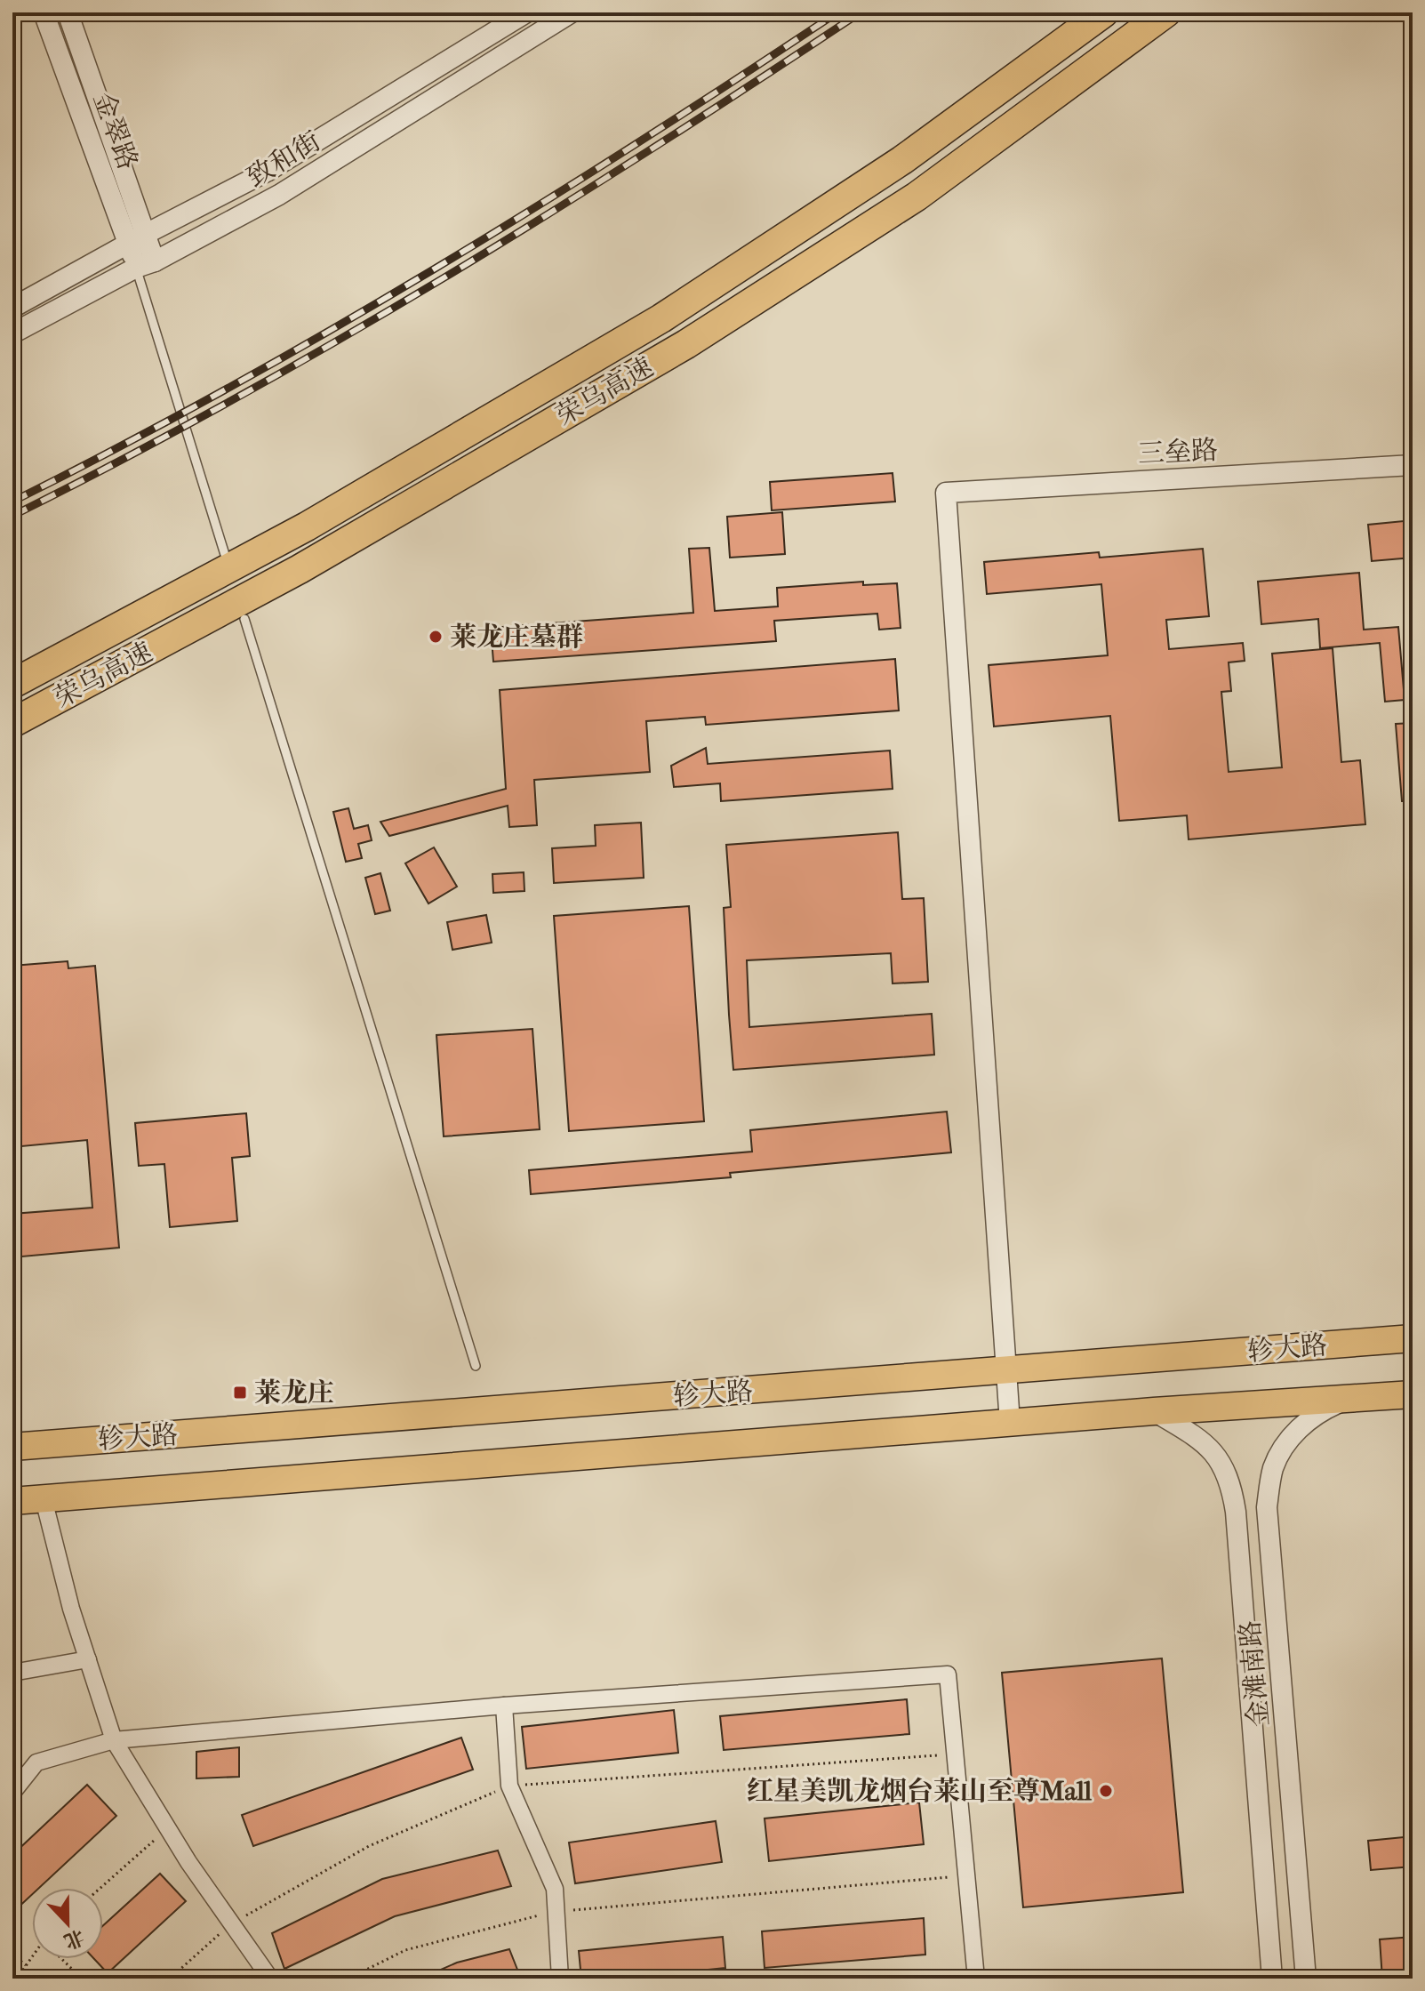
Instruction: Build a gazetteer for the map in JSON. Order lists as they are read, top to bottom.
{
  "streets": {
    "highway": ["荣乌高速", "轸大路"],
    "street": [
      "金翠路",
      "致和街",
      "三垒路",
      "金滩南路"
    ]
  },
  "crossings": [
    ["金翠路", "致和街"],
    ["三垒路", "轸大路"],
    ["轸大路", "金滩南路"]
  ],
  "places": {
    "other": ["莱龙庄墓群", "红星美凯龙烟台莱山至尊Mall"],
    "transit": ["莱龙庄"]
  },
  "north": "bottom"
}
